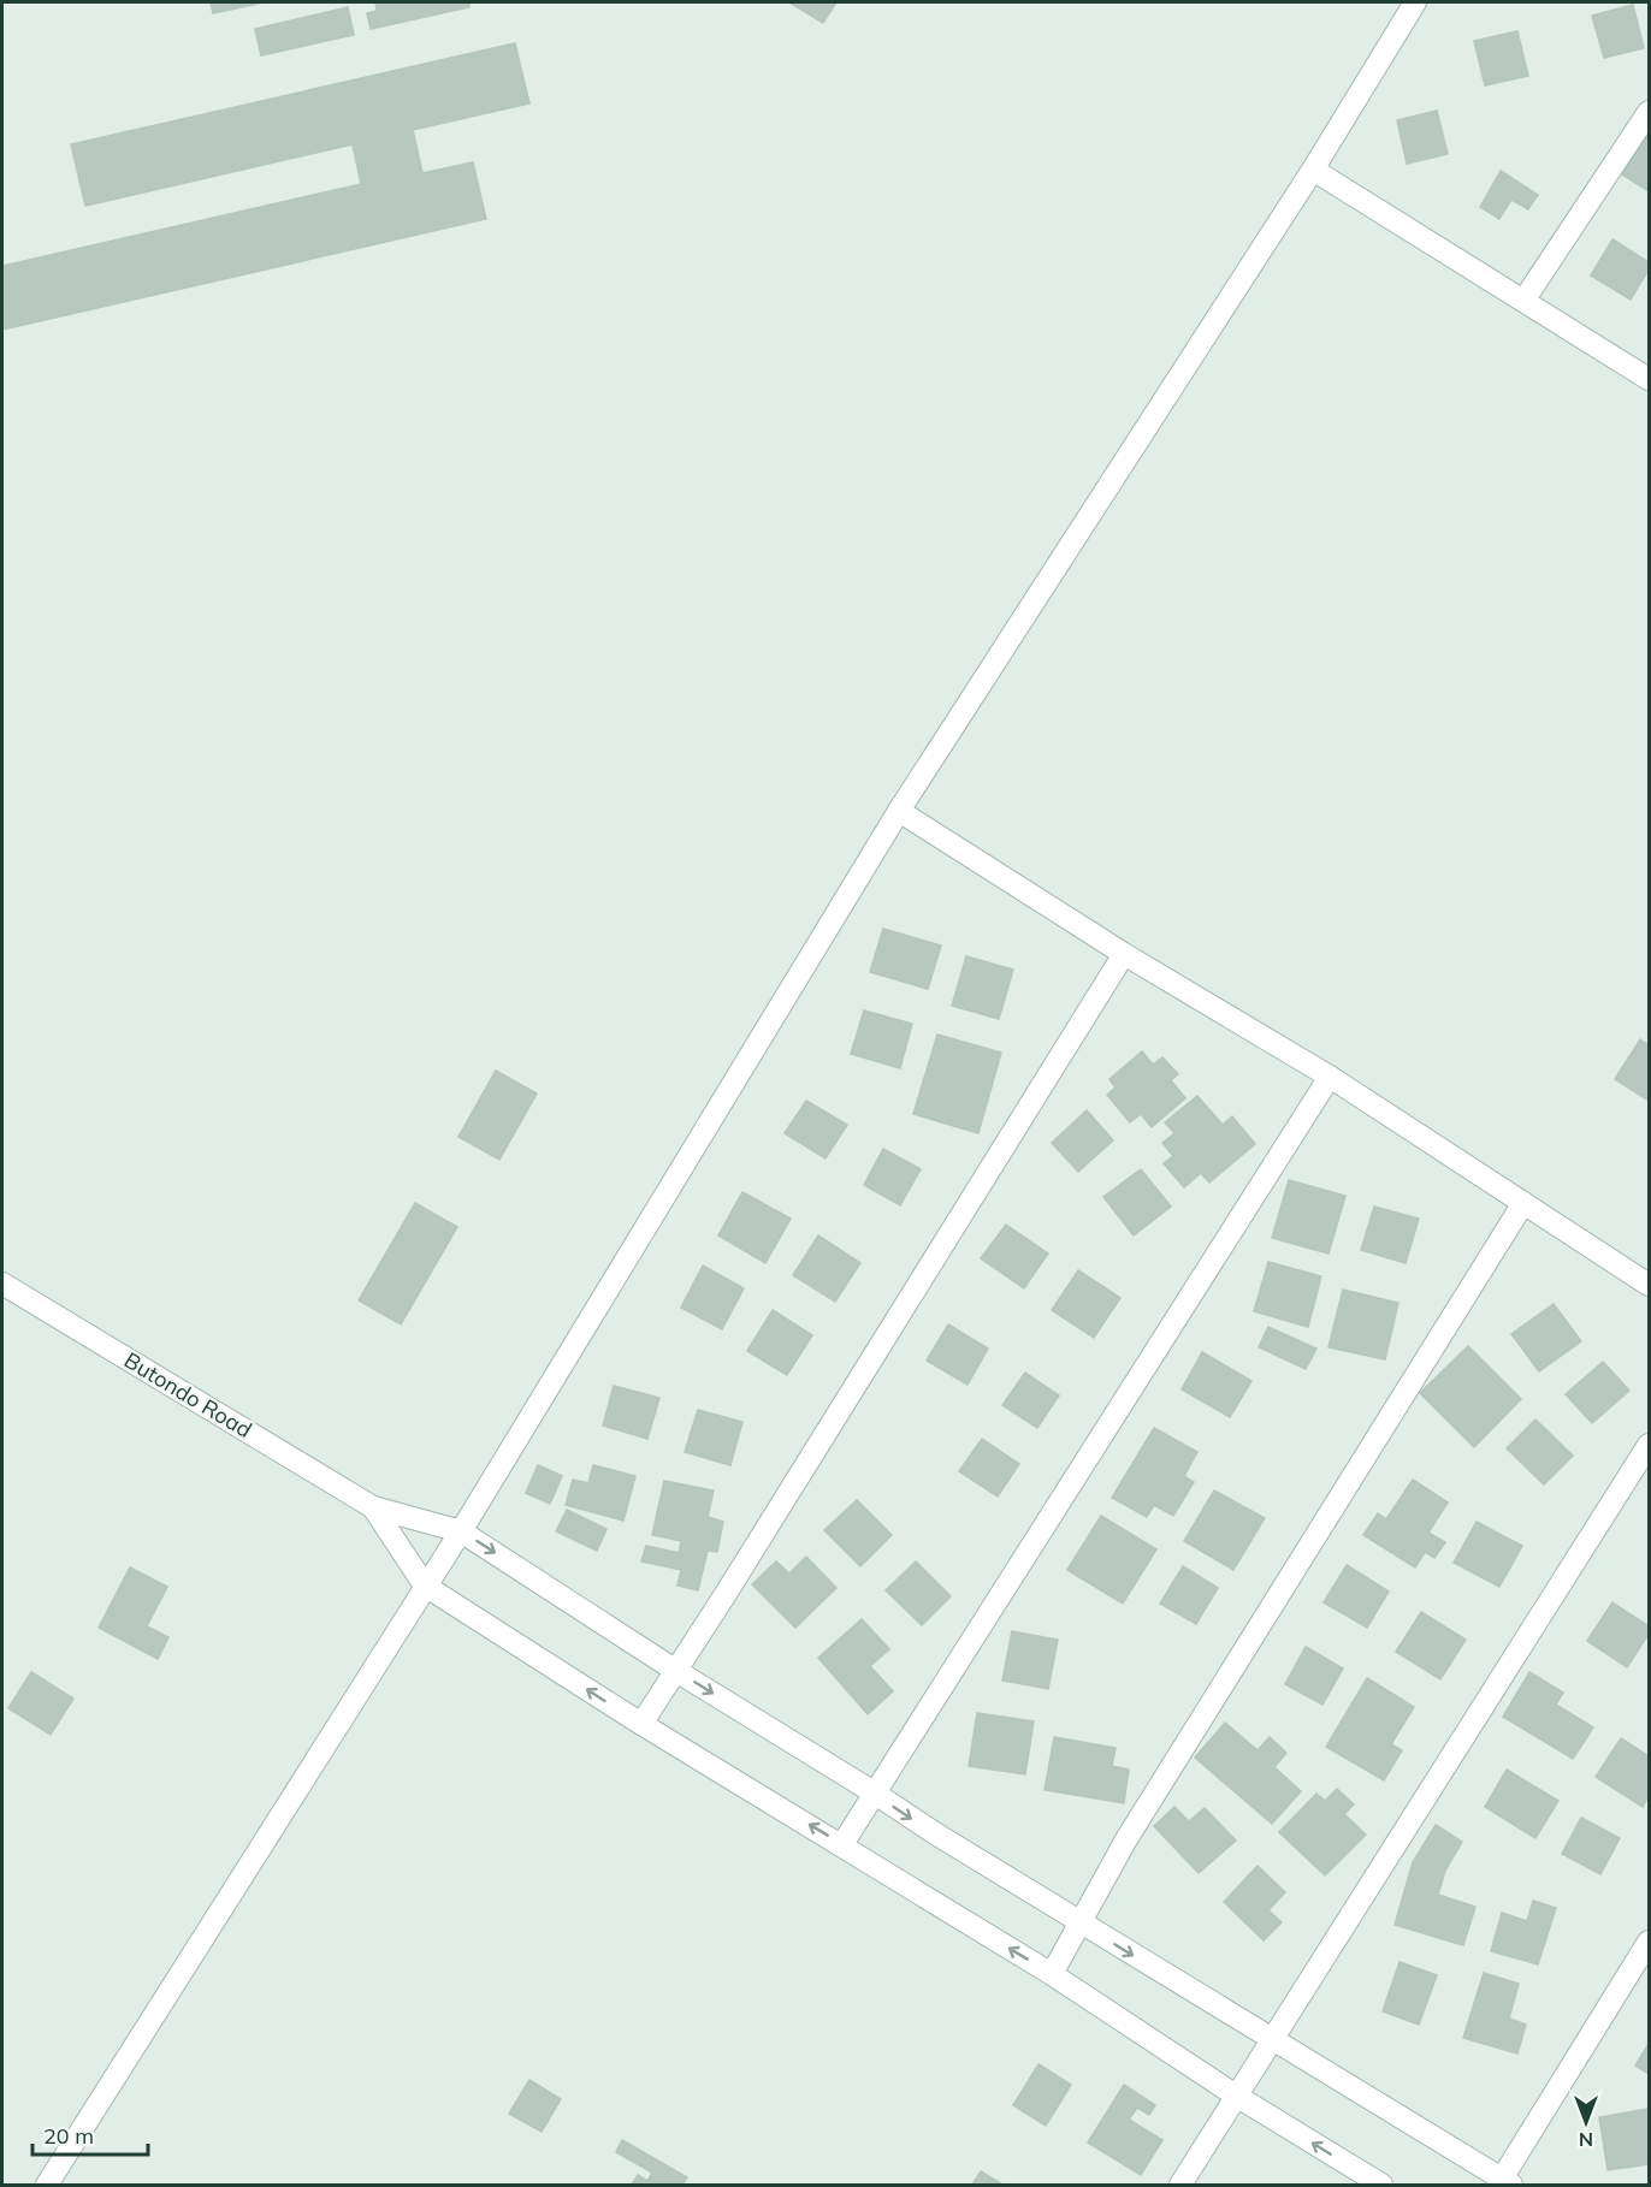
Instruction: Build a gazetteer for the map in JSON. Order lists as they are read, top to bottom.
{
  "streets": {
    "street": ["Butondo Road"]
  },
  "scale_bar": "20 m",
  "north": "bottom"
}
